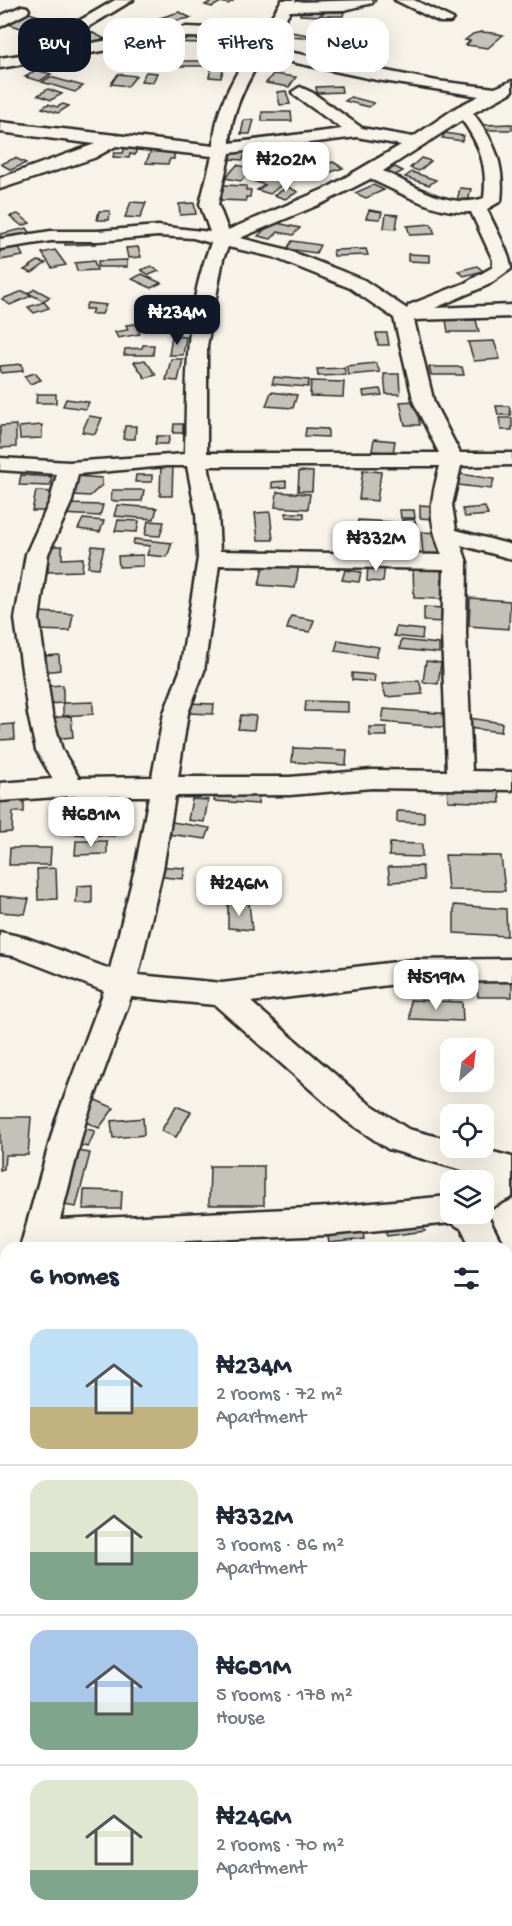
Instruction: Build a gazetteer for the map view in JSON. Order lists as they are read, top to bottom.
{
  "north": "top right",
  "page": {
    "chip": [
      "Buy",
      "Rent",
      "Filters",
      "New"
    ],
    "price": [
      "₦202M",
      "₦234M",
      "₦332M",
      "₦681M",
      "₦246M",
      "₦519M"
    ],
    "heading": "6 homes",
    "list": [
      {
        "name": "₦234M",
        "note": "2 rooms · 72 m² · Apartment"
      },
      {
        "name": "₦332M",
        "note": "3 rooms · 86 m² · Apartment"
      },
      {
        "name": "₦681M",
        "note": "5 rooms · 178 m² · House"
      },
      {
        "name": "₦246M",
        "note": "2 rooms · 70 m² · Apartment"
      }
    ]
  }
}
